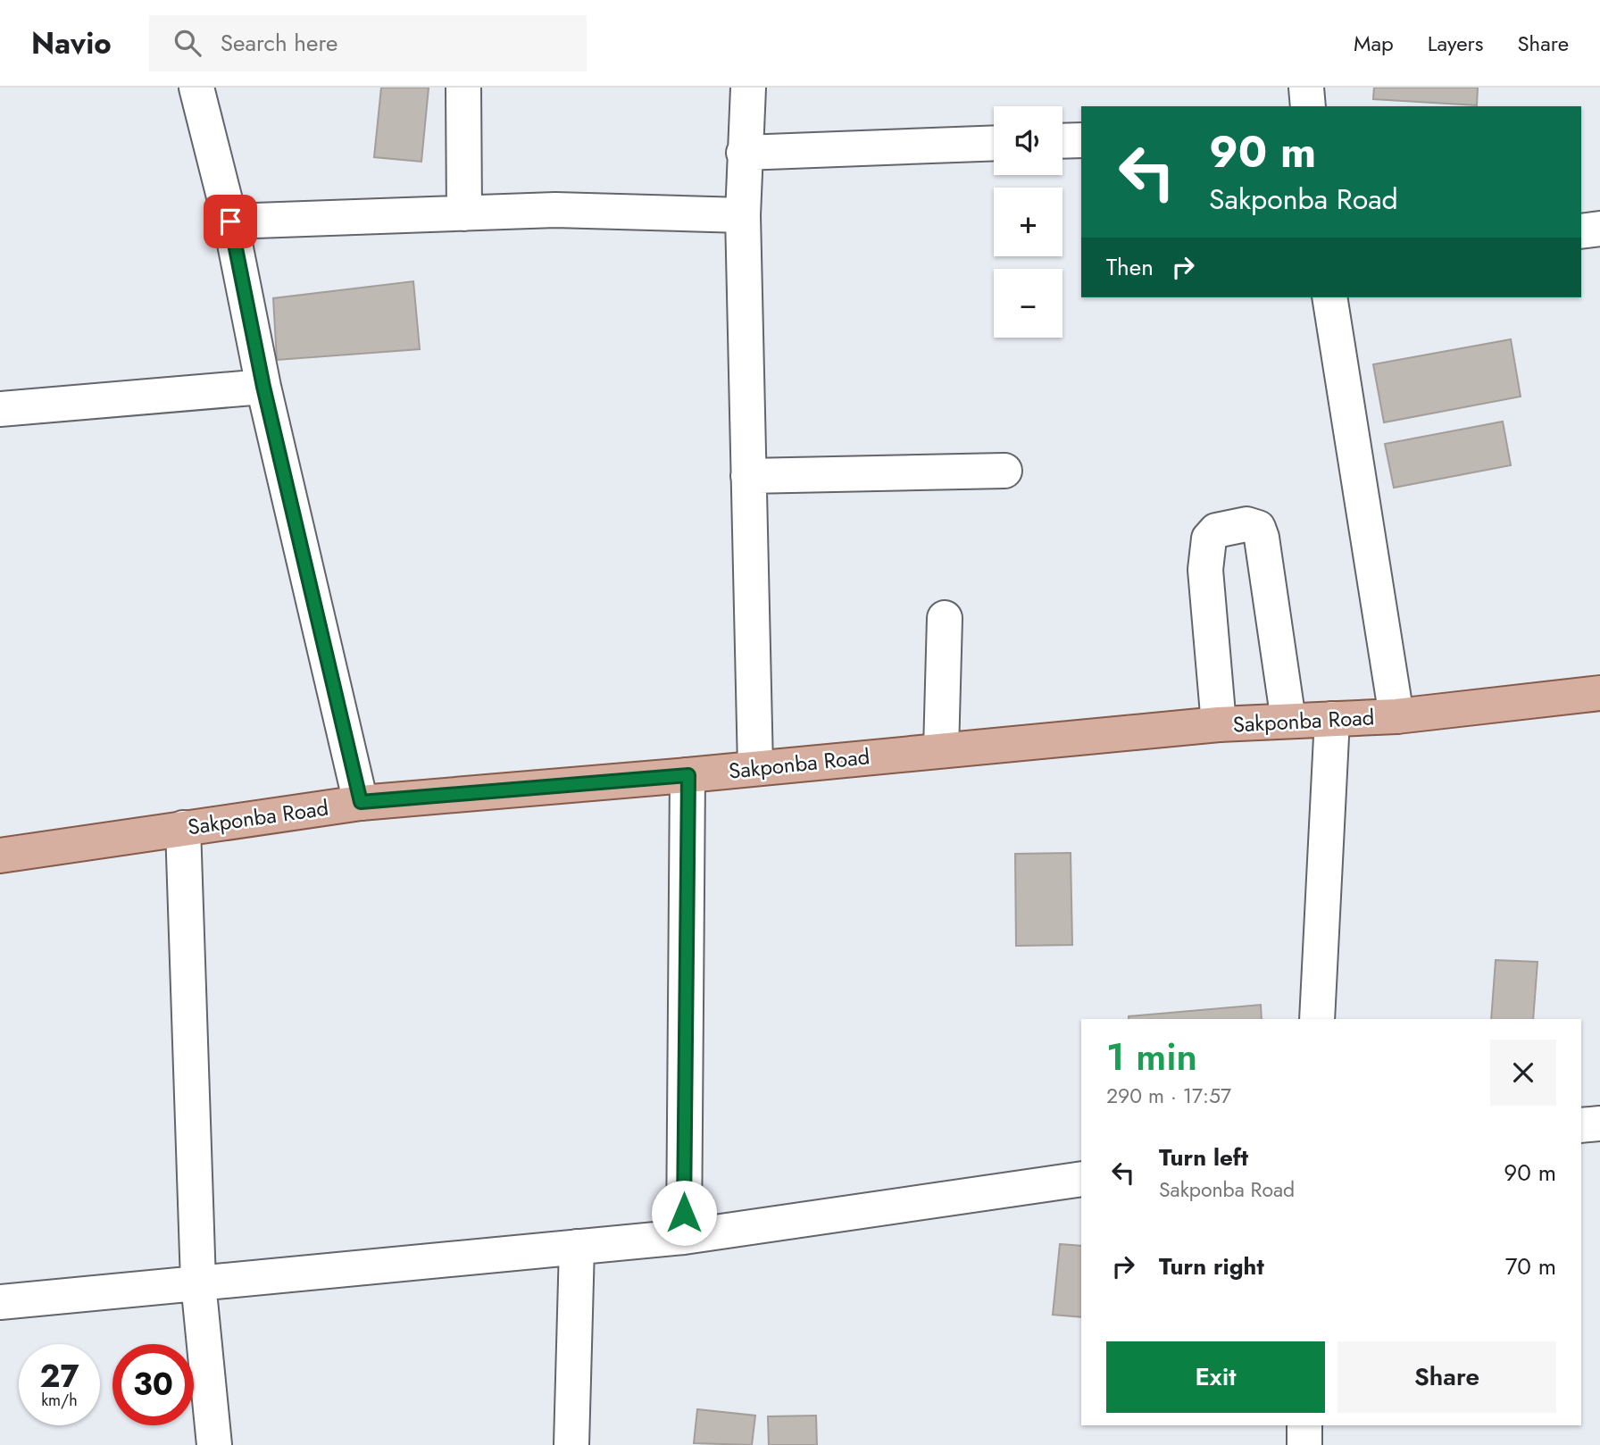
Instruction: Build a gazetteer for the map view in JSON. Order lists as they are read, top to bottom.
{
  "streets": {
    "main road": ["Sakponba Road"]
  },
  "page": {
    "header": "Navio",
    "search": "Search here",
    "nav": ["Map", "Layers", "Share"],
    "map_buttons": ["+", "−"],
    "turn": ["90 m", "Sakponba Road"],
    "then": "Then",
    "heading": ["1 min", "290 m · 17:57"],
    "list": [
      {
        "name": "Turn left",
        "note": "Sakponba Road",
        "value": "90 m"
      },
      {
        "name": "Turn right",
        "value": "70 m"
      }
    ],
    "buttons": ["Exit", "Share"],
    "speed": "27 km/h",
    "limit": "30"
  }
}
